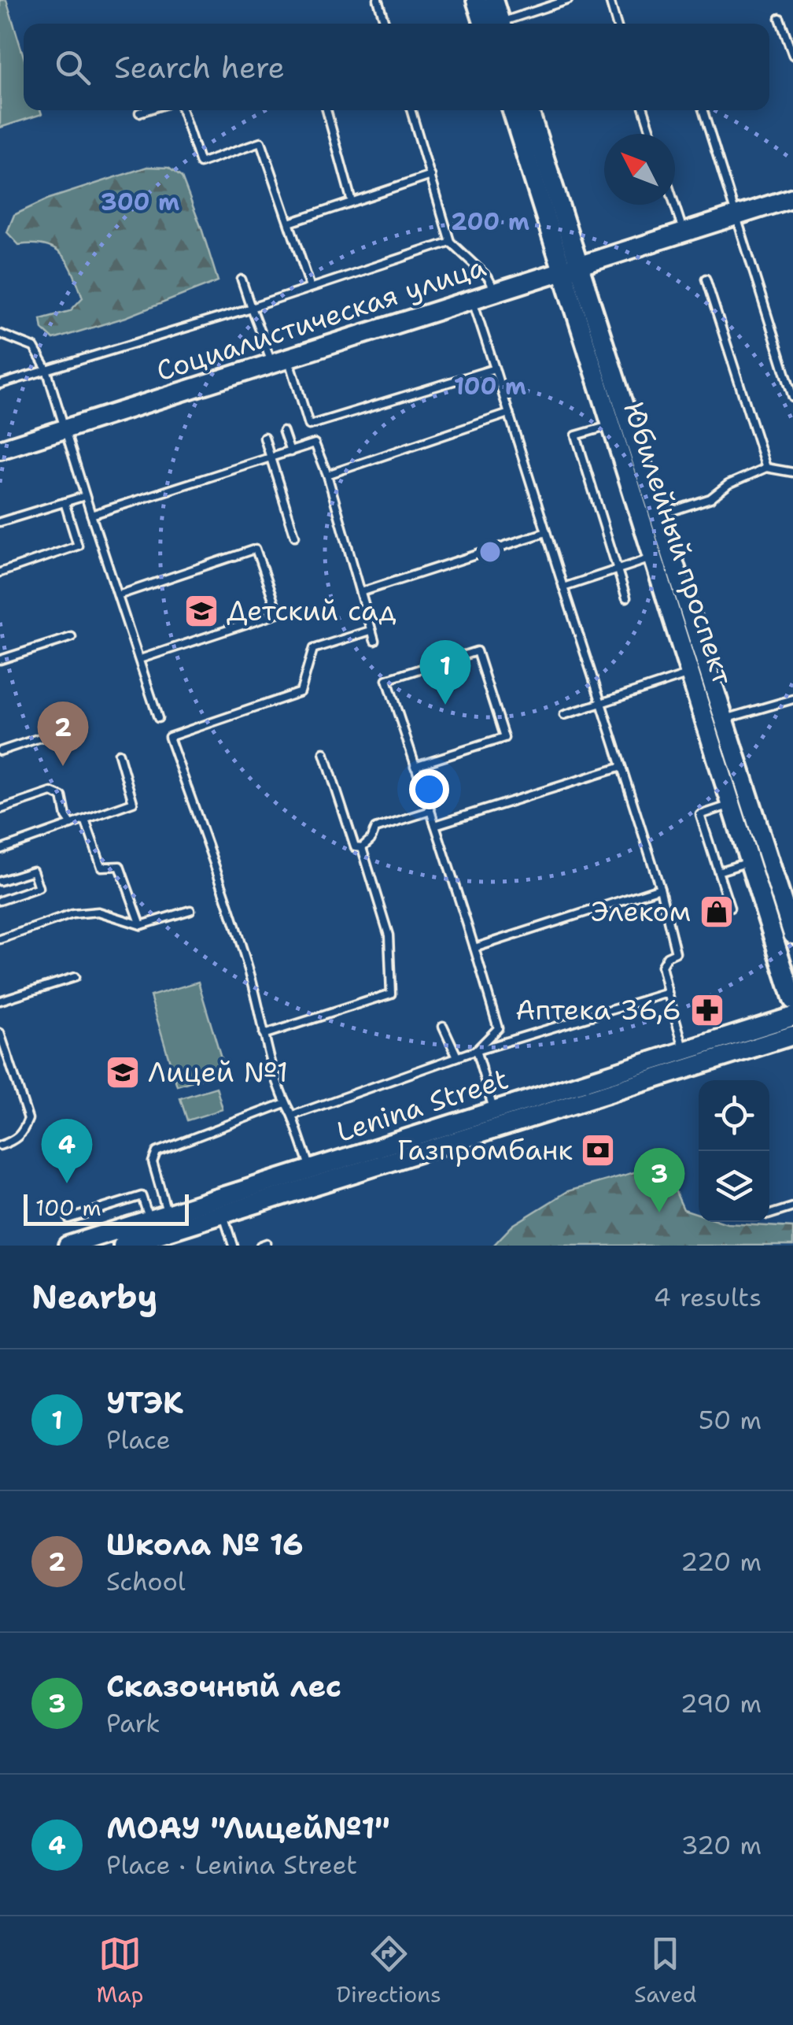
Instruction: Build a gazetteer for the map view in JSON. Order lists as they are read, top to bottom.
{
  "streets": {
    "main road": ["Социалистическая улица", "Юбилейный проспект", "Lenina Street"]
  },
  "crossings": [
    ["Социалистическая улица", "Юбилейный проспект"]
  ],
  "places": {
    "school or university": ["Детский сад", "Лицей №1"],
    "shop": ["Элеком"],
    "pharmacy": ["Аптека 36,6"],
    "bank": ["Газпромбанк"]
  },
  "scale_bar": "100 m",
  "north": "top left",
  "page": {
    "search": "Search here",
    "pins": [
      "1",
      "2",
      "4",
      "3"
    ],
    "scale": "100 m",
    "heading": ["Nearby", "4 results"],
    "list": [
      {
        "mark": "1",
        "name": "УТЭК",
        "note": "Place",
        "value": "50 m"
      },
      {
        "mark": "2",
        "name": "Школа № 16",
        "note": "School",
        "value": "220 m"
      },
      {
        "mark": "3",
        "name": "Сказочный лес",
        "note": "Park",
        "value": "290 m"
      },
      {
        "mark": "4",
        "name": "МОАУ \"Лицей№1\"",
        "note": "Place · Lenina Street",
        "value": "320 m"
      }
    ],
    "nav": ["Map", "Directions", "Saved"]
  },
  "rings": ["300 m", "200 m", "100 m"]
}
